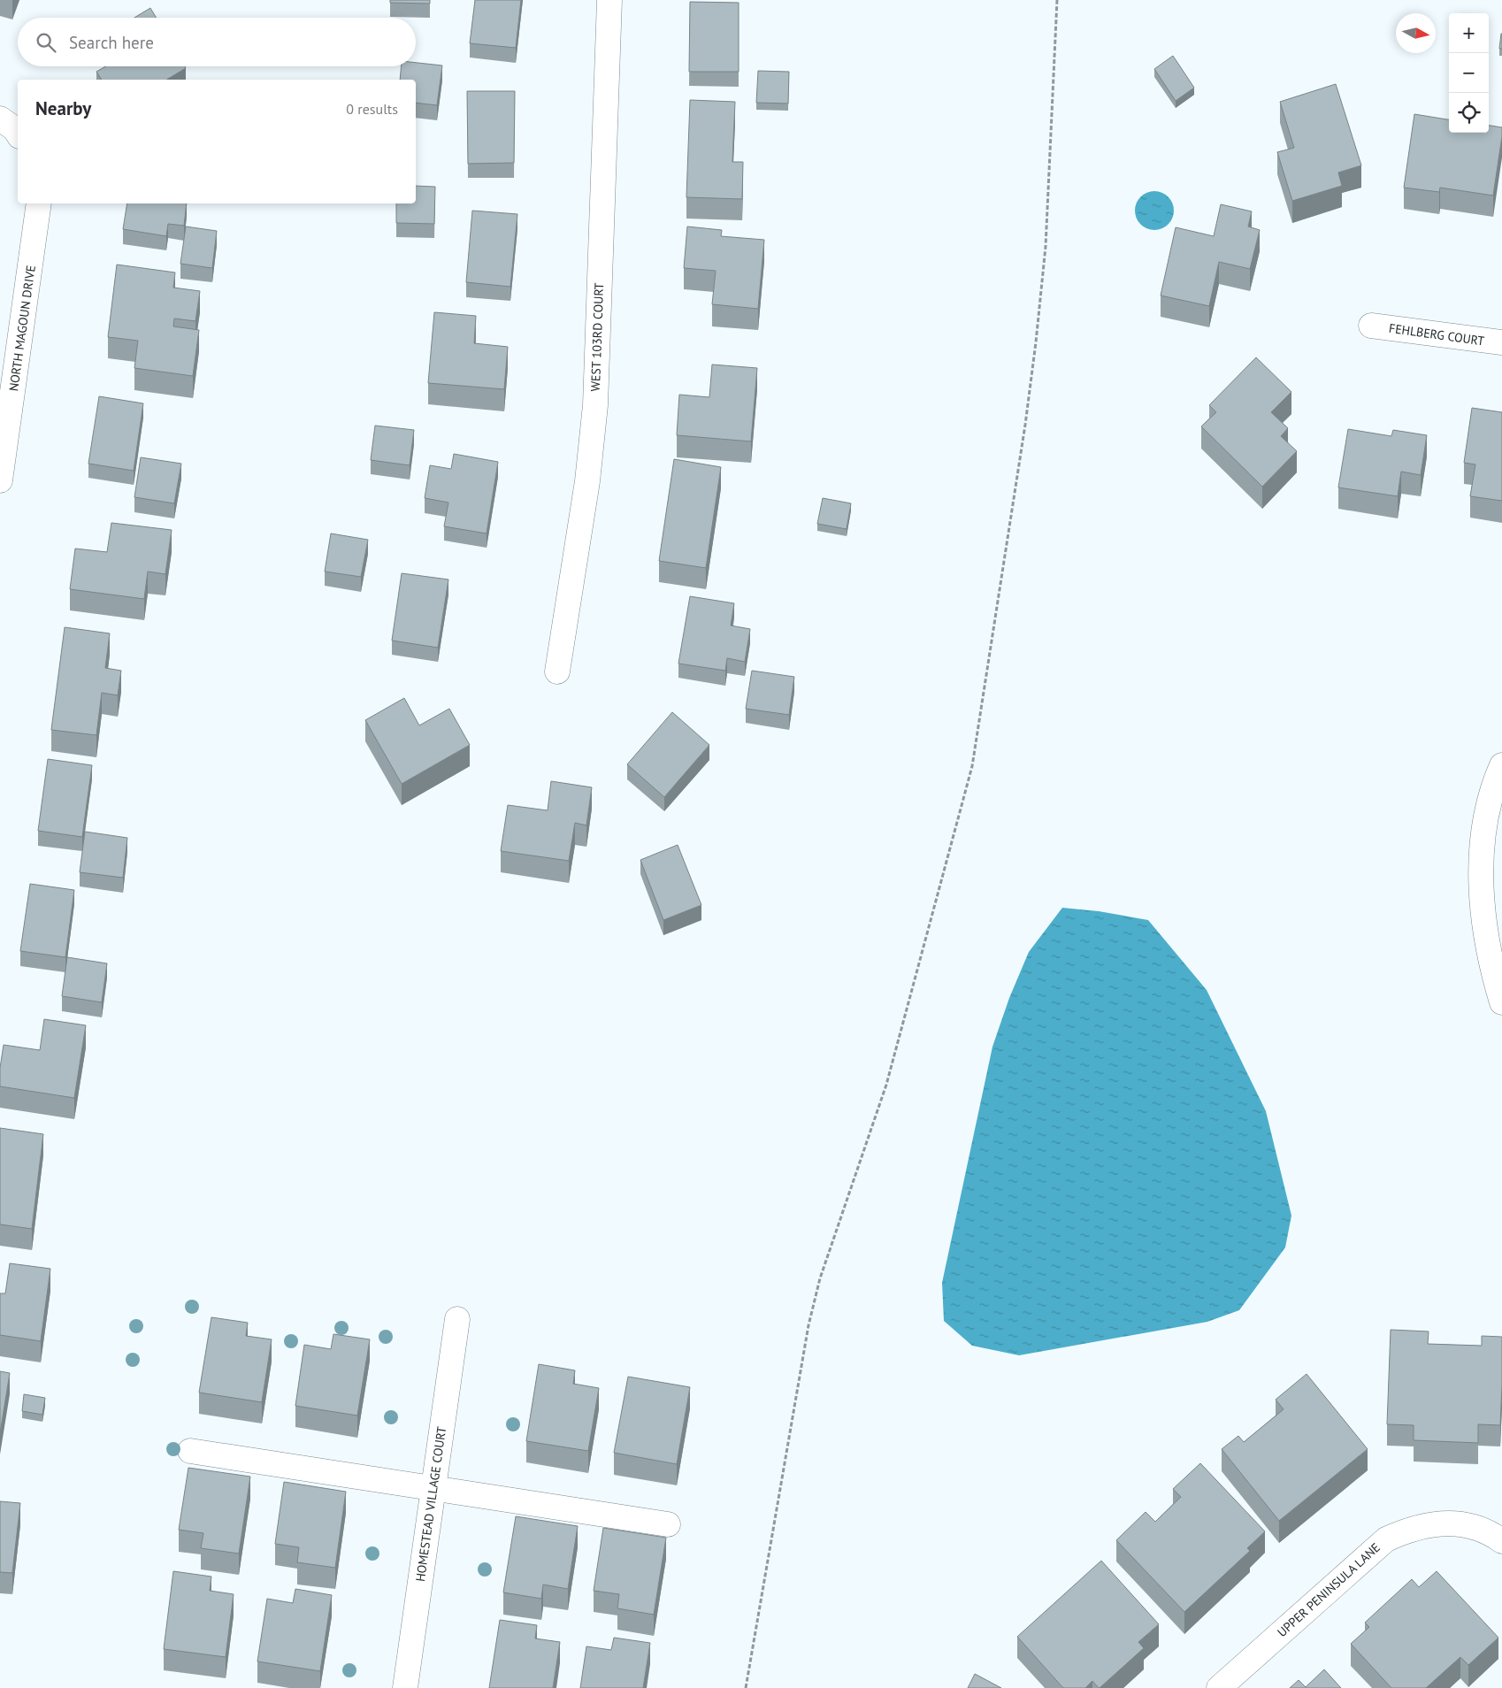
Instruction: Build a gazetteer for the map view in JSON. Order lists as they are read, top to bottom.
{
  "streets": {
    "street": [
      "NORTH MAGOUN DRIVE",
      "FEHLBERG COURT",
      "WEST 103RD COURT",
      "HOMESTEAD VILLAGE COURT",
      "UPPER PENINSULA LANE"
    ]
  },
  "north": "right",
  "page": {
    "map_buttons": ["+", "−"],
    "search": "Search here",
    "heading": ["Nearby", "0 results"]
  }
}
